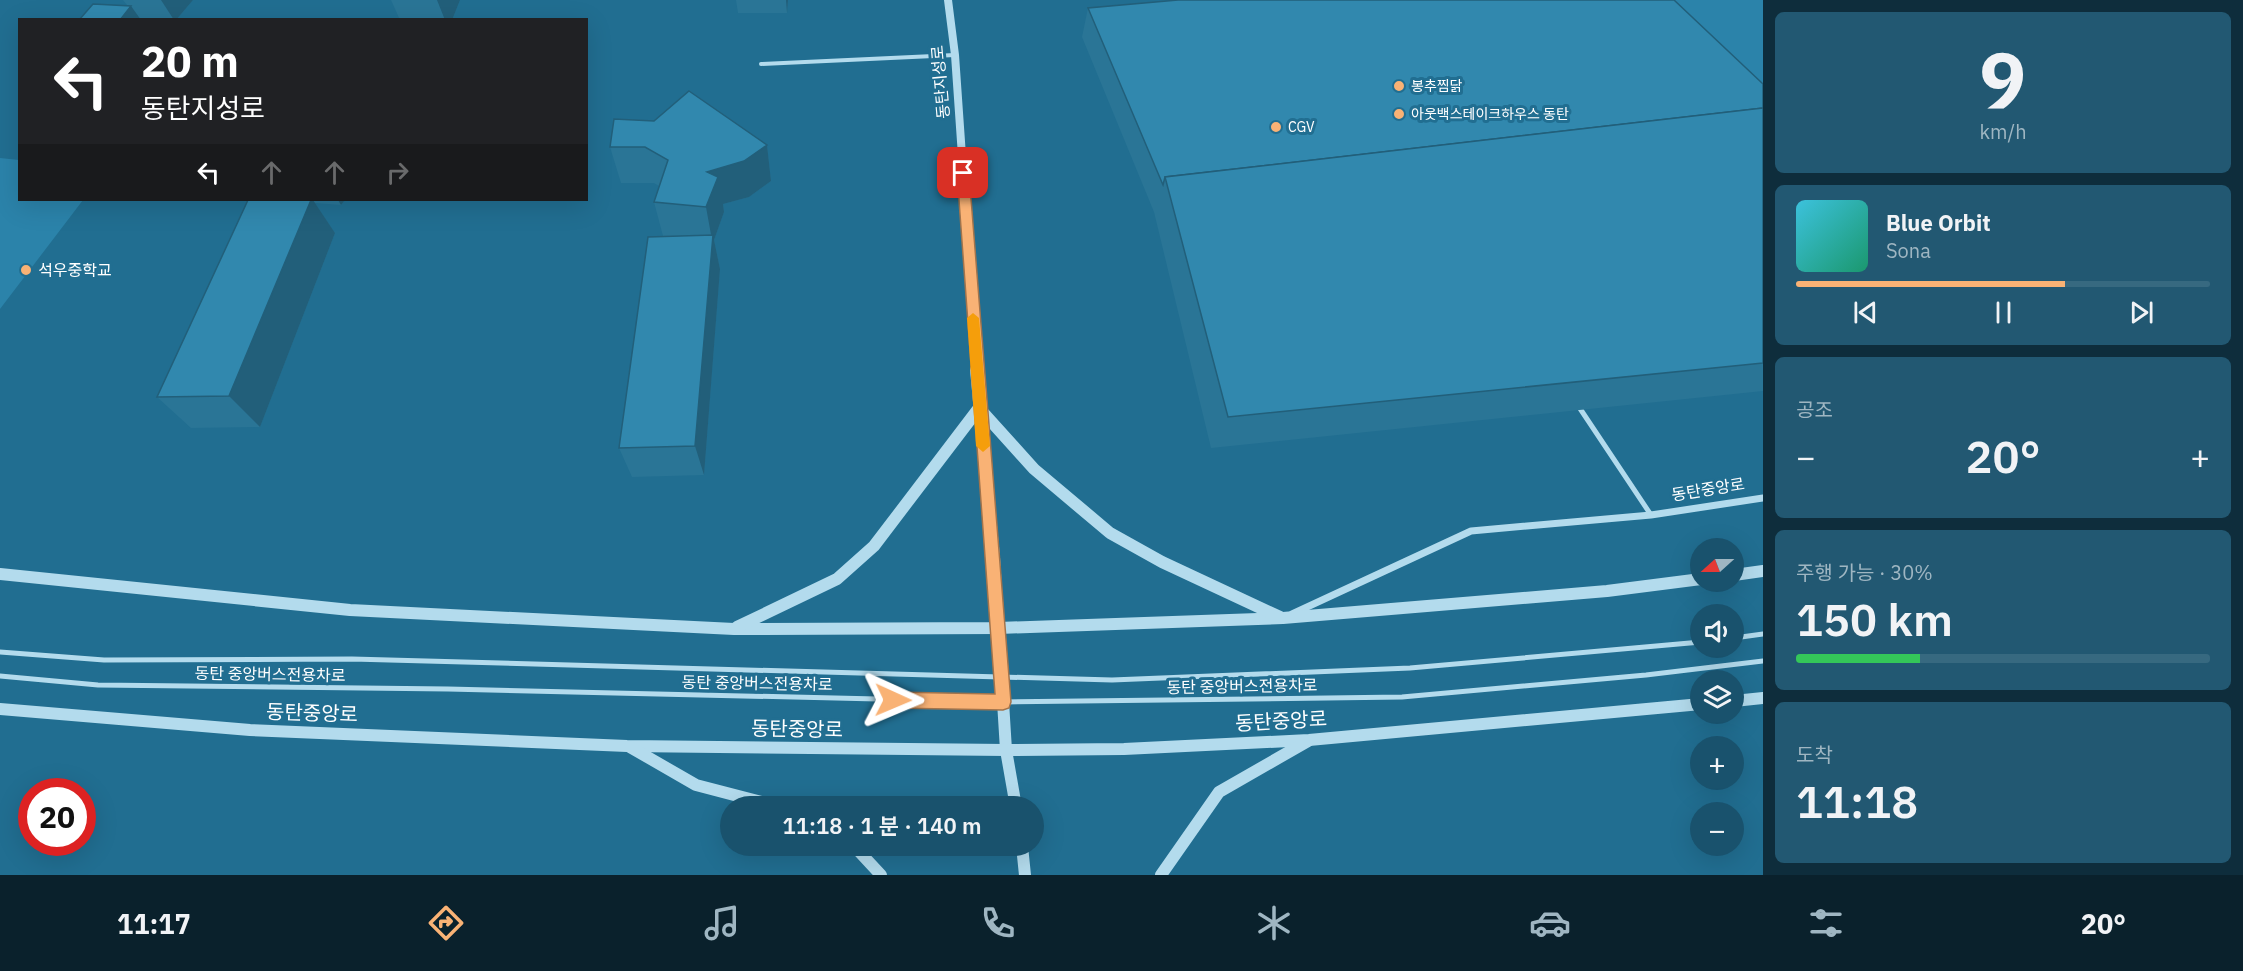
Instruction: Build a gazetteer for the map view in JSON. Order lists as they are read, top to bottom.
{
  "streets": {
    "street": ["동탄지성로", "동탄중앙로"],
    "lane": ["동탄 중앙버스전용차로"]
  },
  "crossings": [
    ["동탄지성로", "동탄중앙로"],
    ["동탄지성로", "동탄 중앙버스전용차로"]
  ],
  "places": [
    "봉추찜닭",
    "아웃백스테이크하우스 동탄",
    "CGV",
    "석우중학교"
  ],
  "north": "left",
  "page": {
    "tile": [
      ["9", "km/h"],
      "공조",
      ["주행 가능 · 30%", "150 km"],
      ["도착", "11:18"]
    ],
    "turn": ["20 m", "동탄지성로"],
    "song": ["Blue Orbit", "Sona"],
    "heat": ["−", "20°", "+"],
    "map_buttons": ["+", "−"],
    "limit": "20",
    "trip": "11:18 · 1 분 · 140 m",
    "tabs": ["11:17", "20°"]
  }
}
